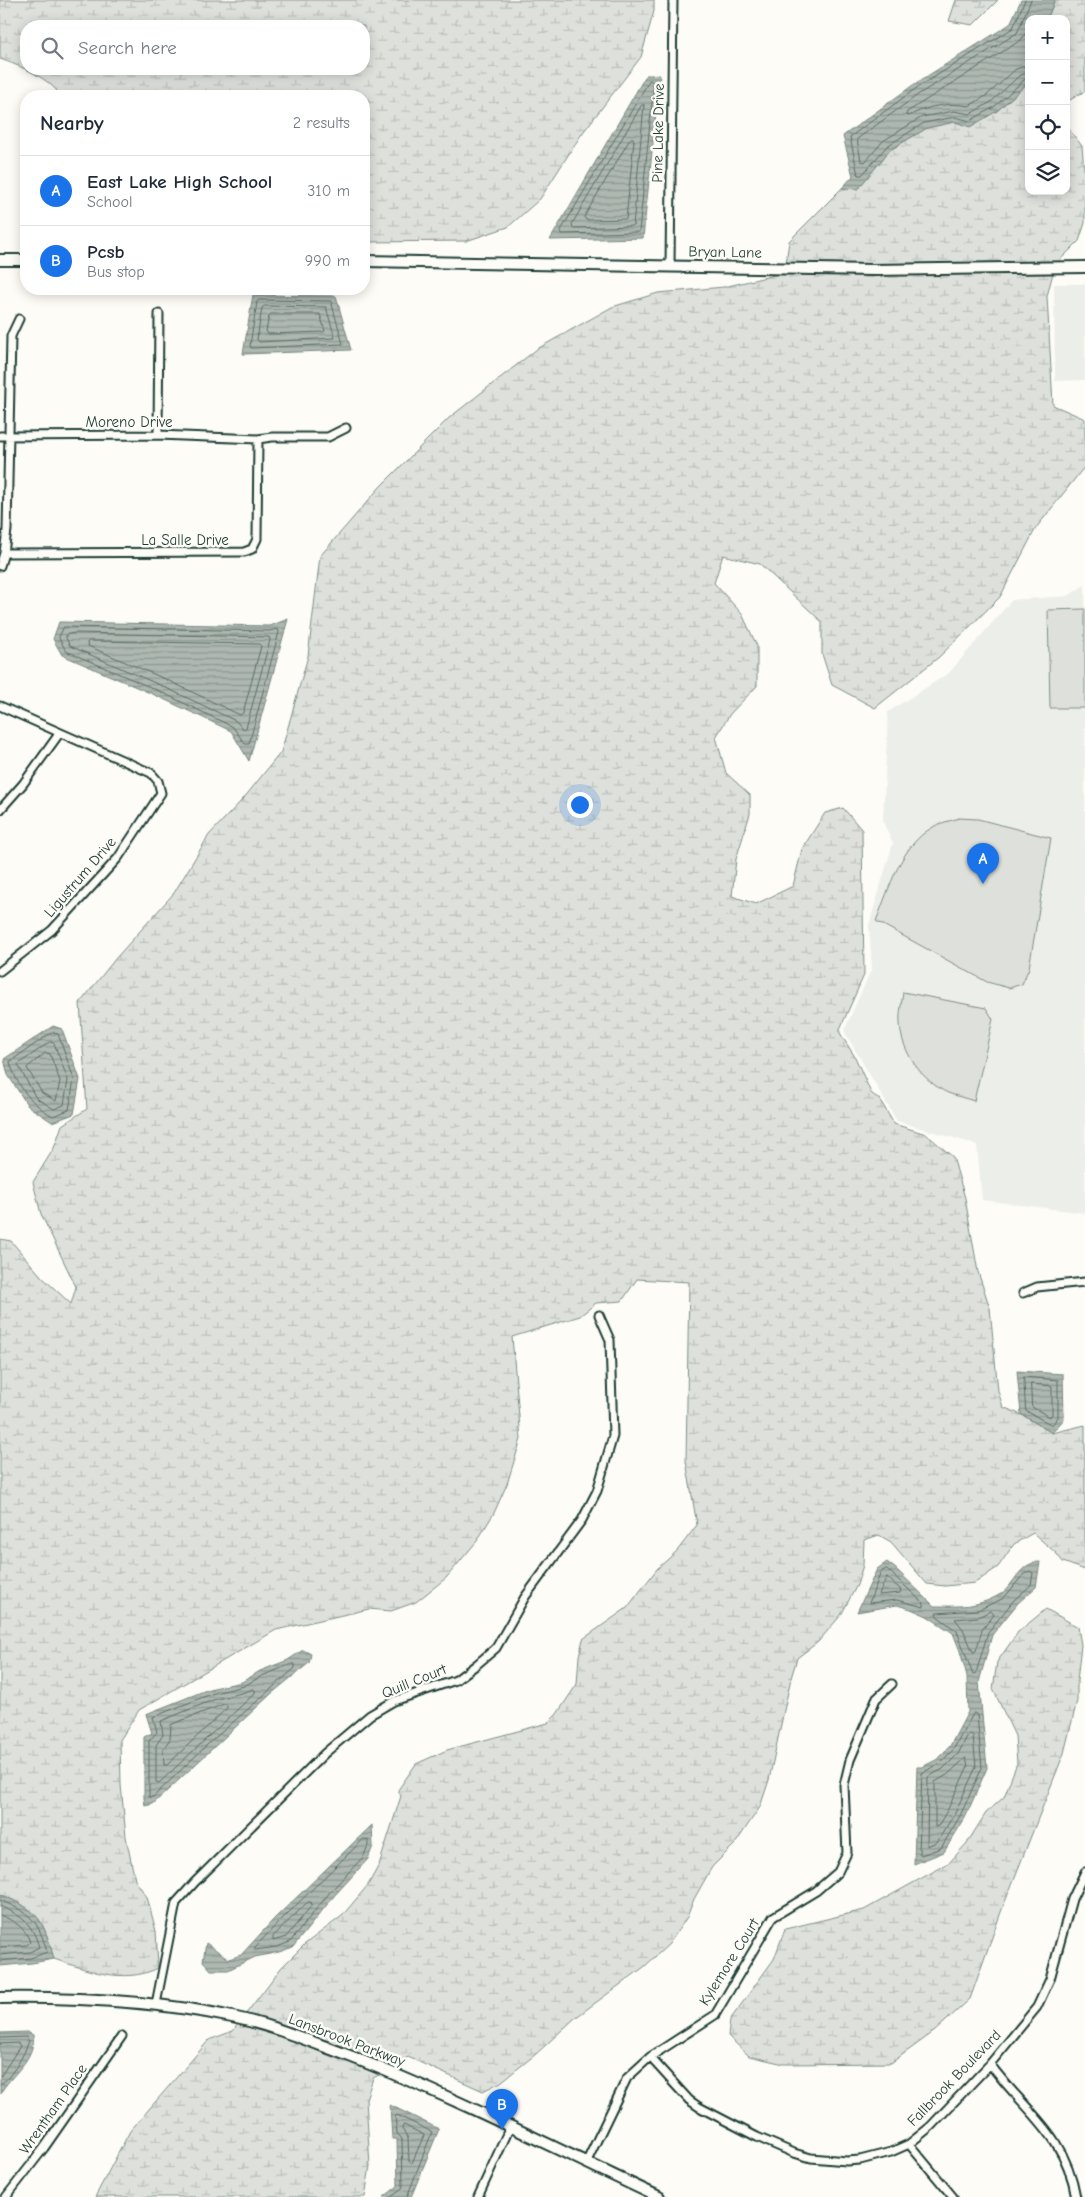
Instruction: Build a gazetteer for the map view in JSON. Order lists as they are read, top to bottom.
{
  "streets": {
    "street": [
      "Pine Lake Drive",
      "Bryan Lane",
      "Moreno Drive",
      "La Salle Drive",
      "Ligustrum Drive",
      "Quill Court",
      "Kylemore Court",
      "Lansbrook Parkway",
      "Fallbrook Boulevard",
      "Wrentham Place"
    ]
  },
  "crossings": [
    ["Pine Lake Drive", "Bryan Lane"],
    ["Moreno Drive", "La Salle Drive"],
    ["Quill Court", "Lansbrook Parkway"],
    ["Kylemore Court", "Lansbrook Parkway"],
    ["Kylemore Court", "Fallbrook Boulevard"]
  ],
  "page": {
    "map_buttons": ["+", "−"],
    "search": "Search here",
    "heading": ["Nearby", "2 results"],
    "list": [
      {
        "mark": "A",
        "name": "East Lake High School",
        "note": "School",
        "value": "310 m"
      },
      {
        "mark": "B",
        "name": "Pcsb",
        "note": "Bus stop",
        "value": "990 m"
      }
    ],
    "pins": ["A", "B"]
  }
}
